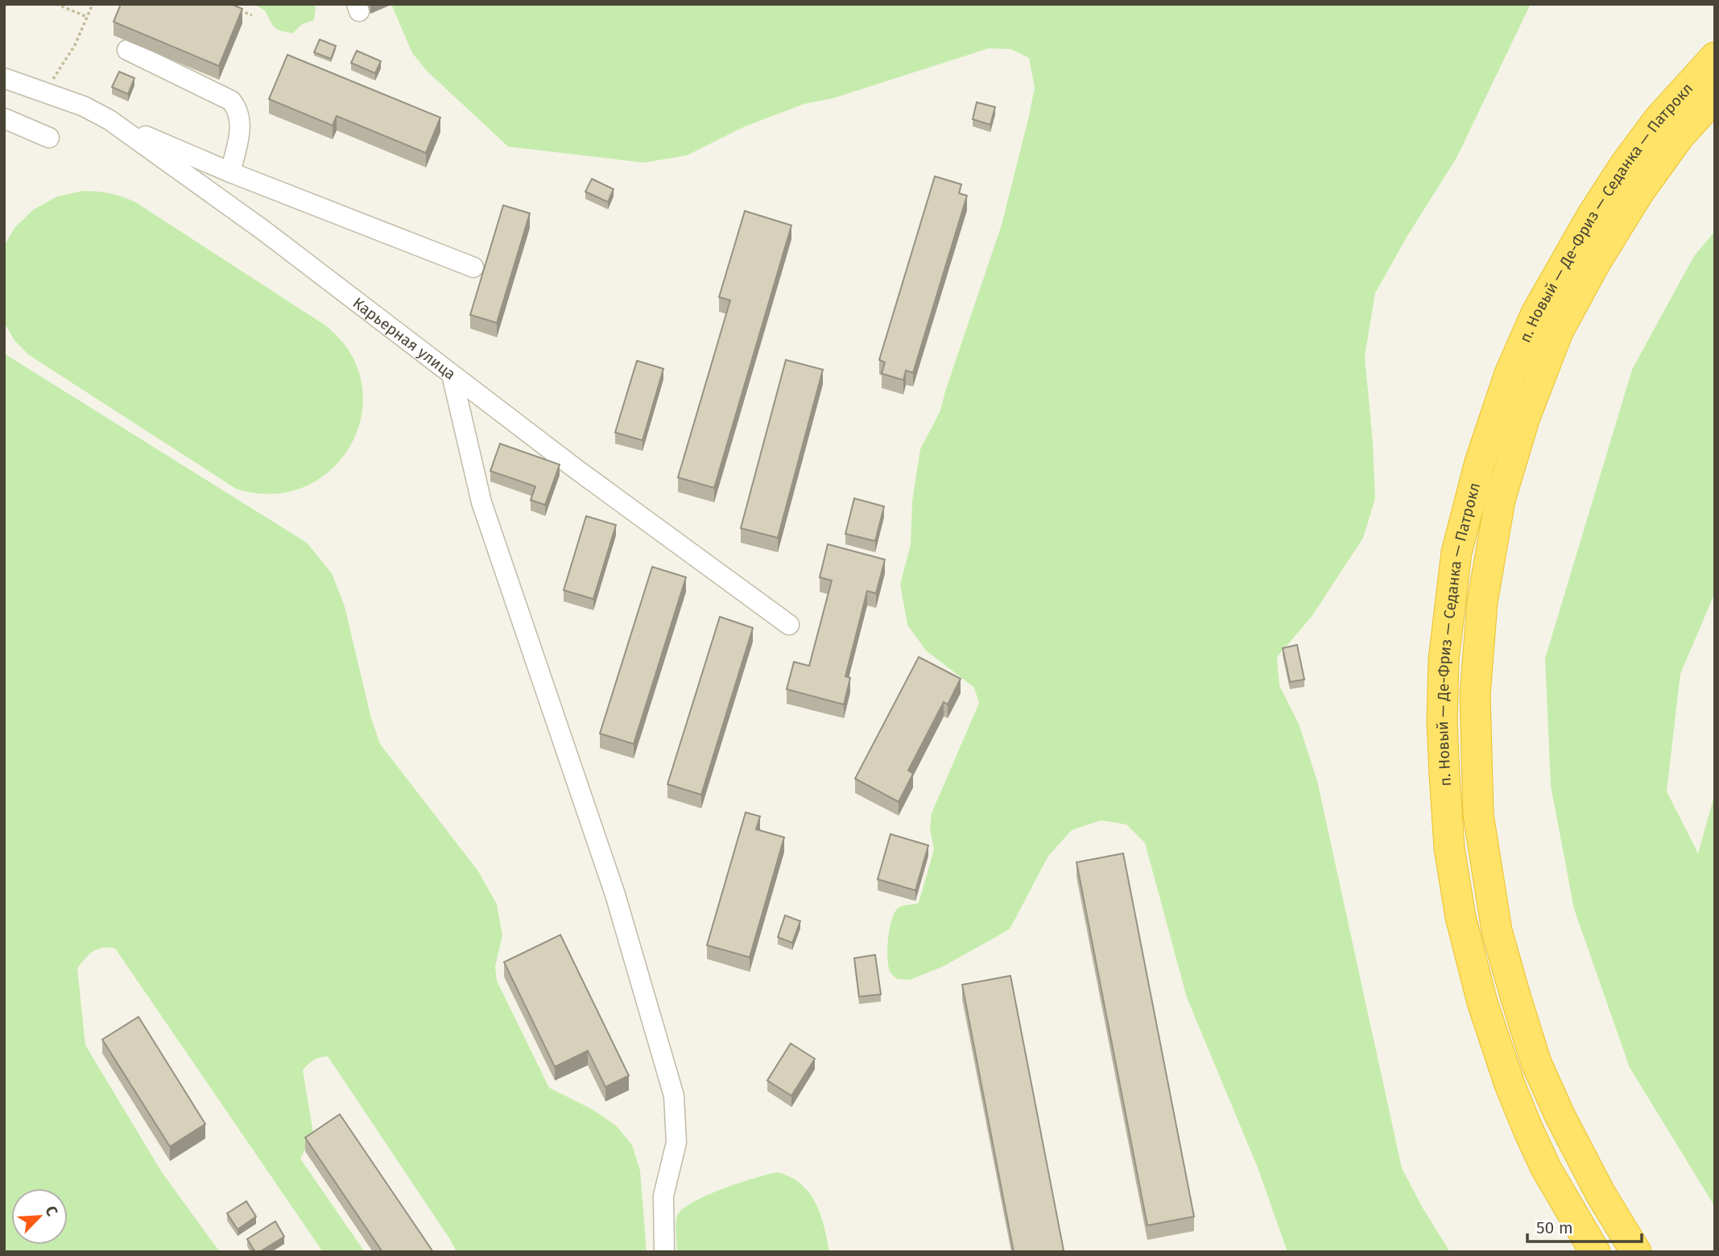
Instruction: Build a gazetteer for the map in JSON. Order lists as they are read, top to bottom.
{
  "streets": {
    "highway": ["п. Новый — Де-Фриз — Седанка — Патрокл"],
    "street": ["Карьерная улица"]
  },
  "scale_bar": "50 m",
  "north": "top right"
}
